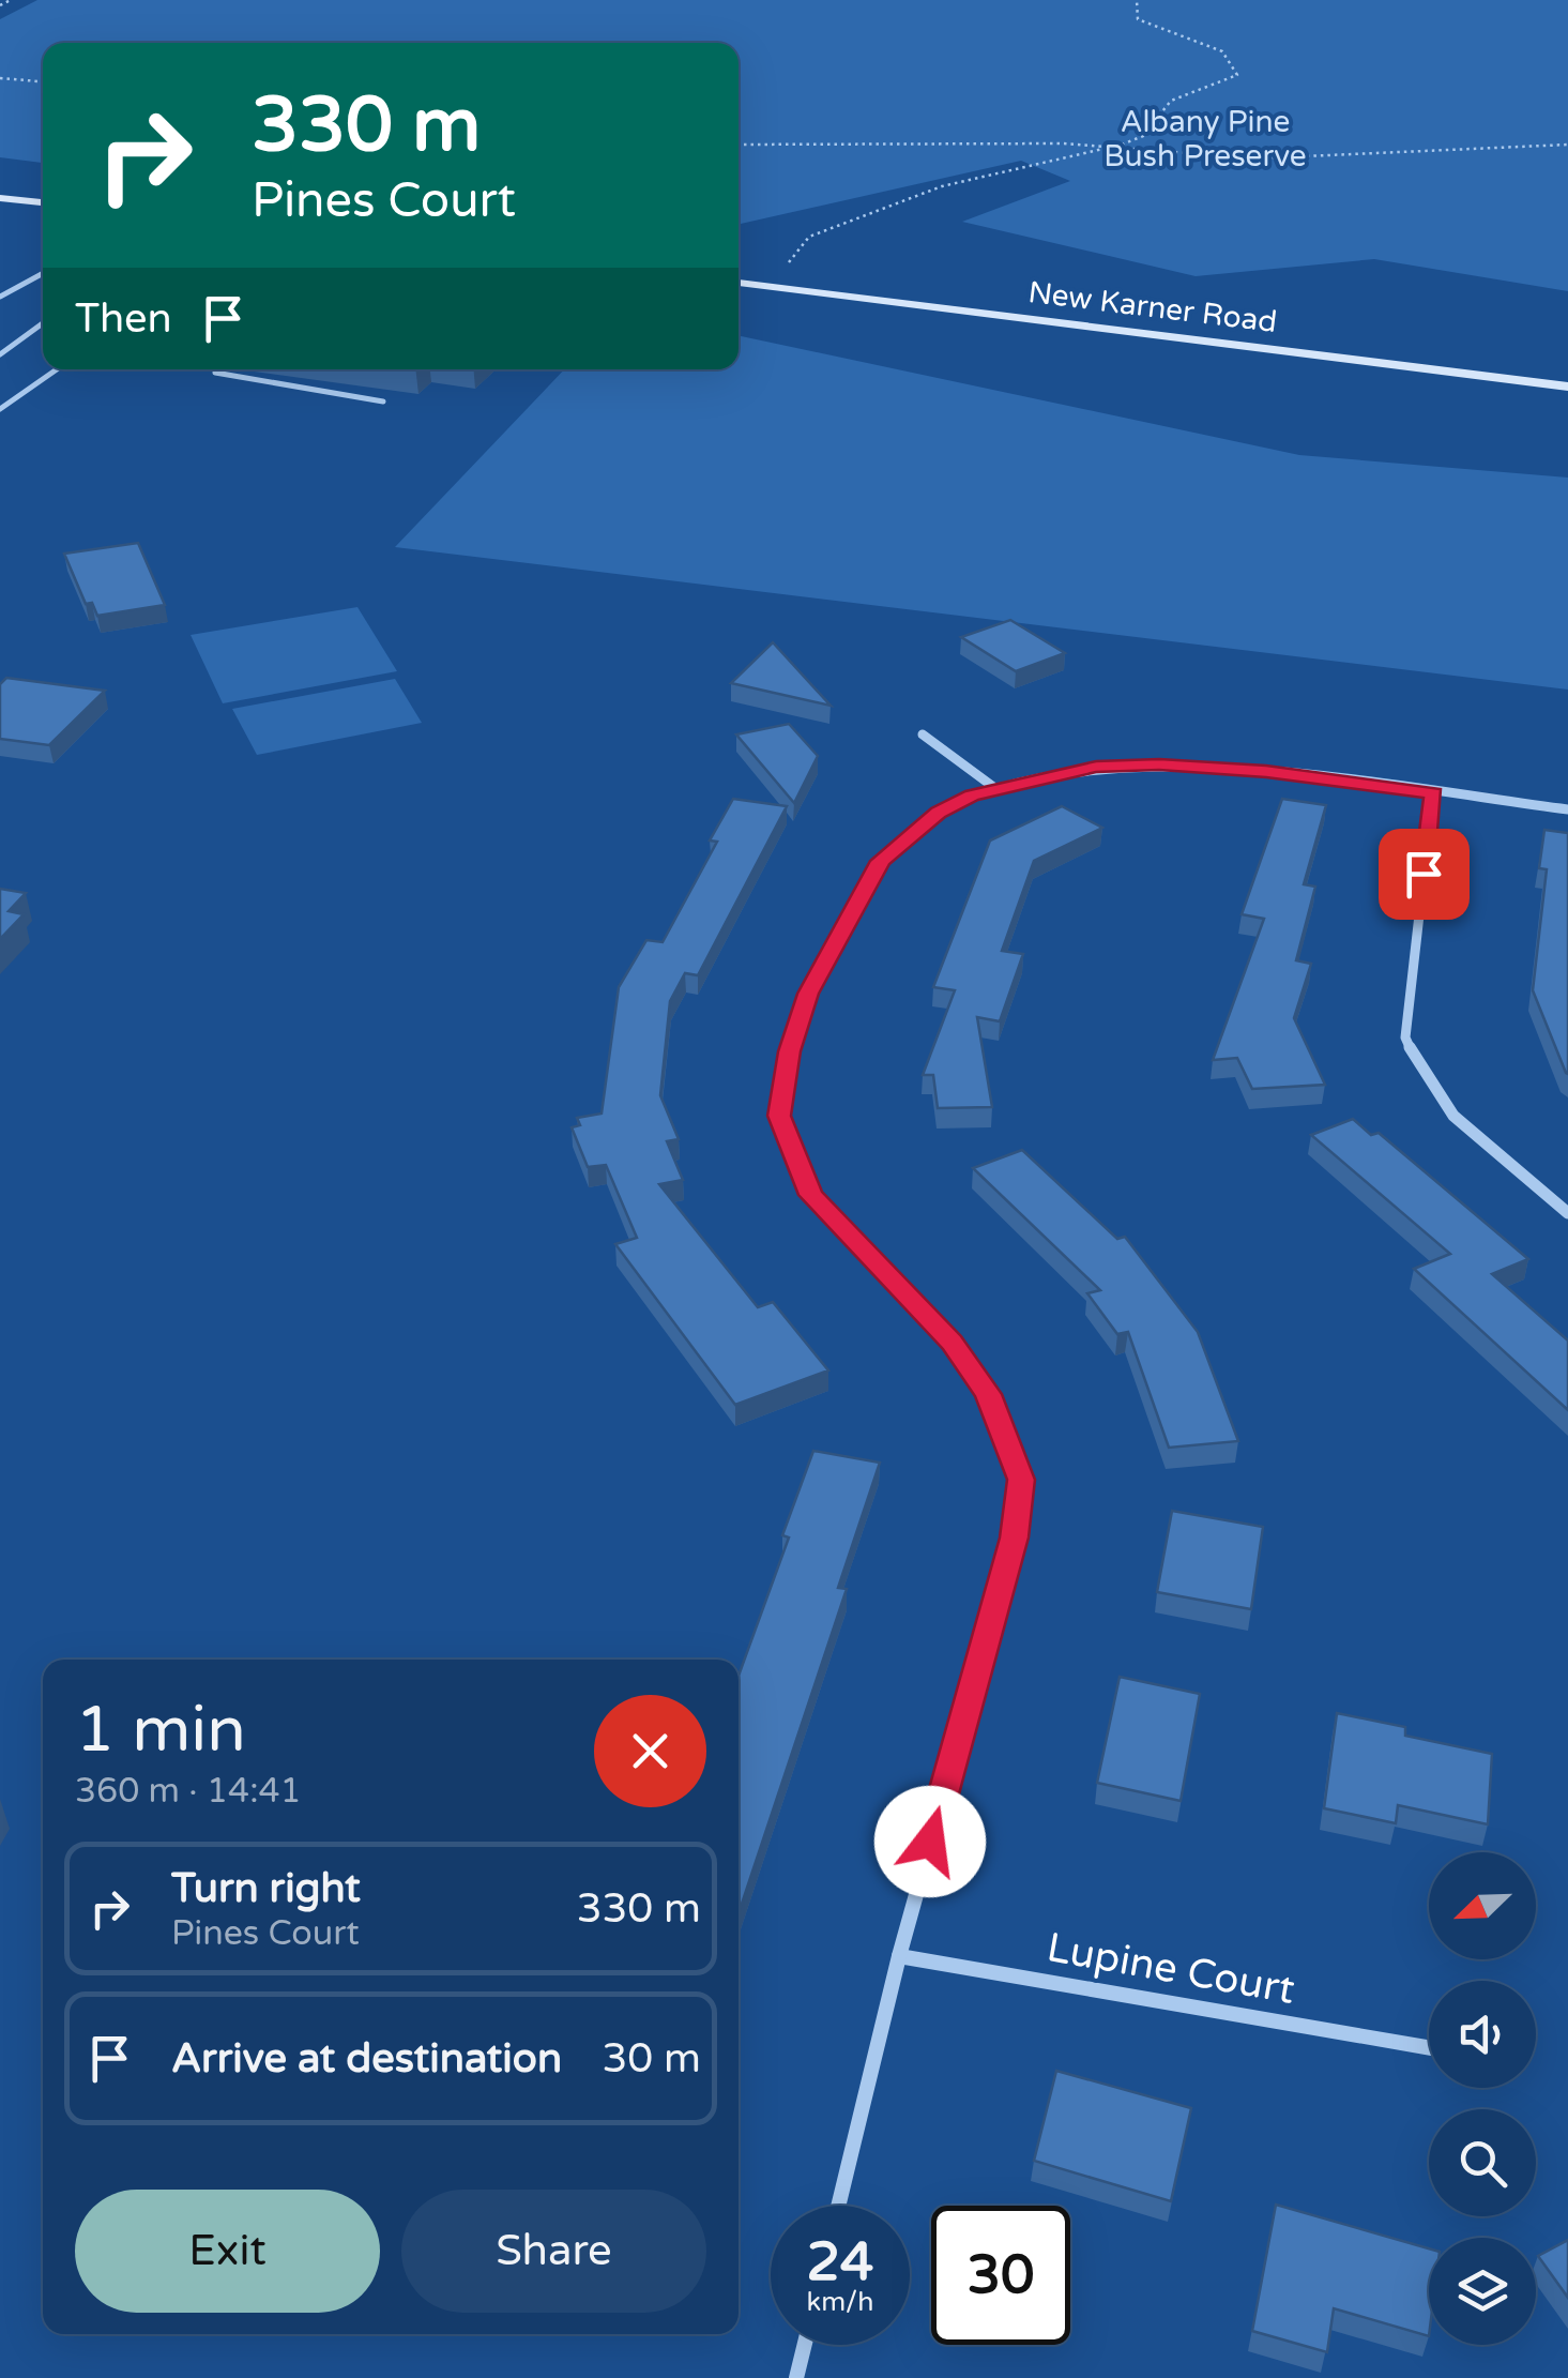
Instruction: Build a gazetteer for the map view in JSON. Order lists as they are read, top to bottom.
{
  "streets": {
    "main road": ["New Karner Road"],
    "street": ["Lupine Court"]
  },
  "parks": ["Albany Pine Bush Preserve"],
  "north": "bottom left",
  "page": {
    "turn": ["330 m", "Pines Court"],
    "then": "Then",
    "heading": ["1 min", "360 m · 14:41"],
    "list": [
      {
        "name": "Turn right",
        "note": "Pines Court",
        "value": "330 m"
      },
      {
        "name": "Arrive at destination",
        "value": "30 m"
      }
    ],
    "buttons": ["Exit", "Share"],
    "speed": "24 km/h",
    "limit": "30"
  }
}
